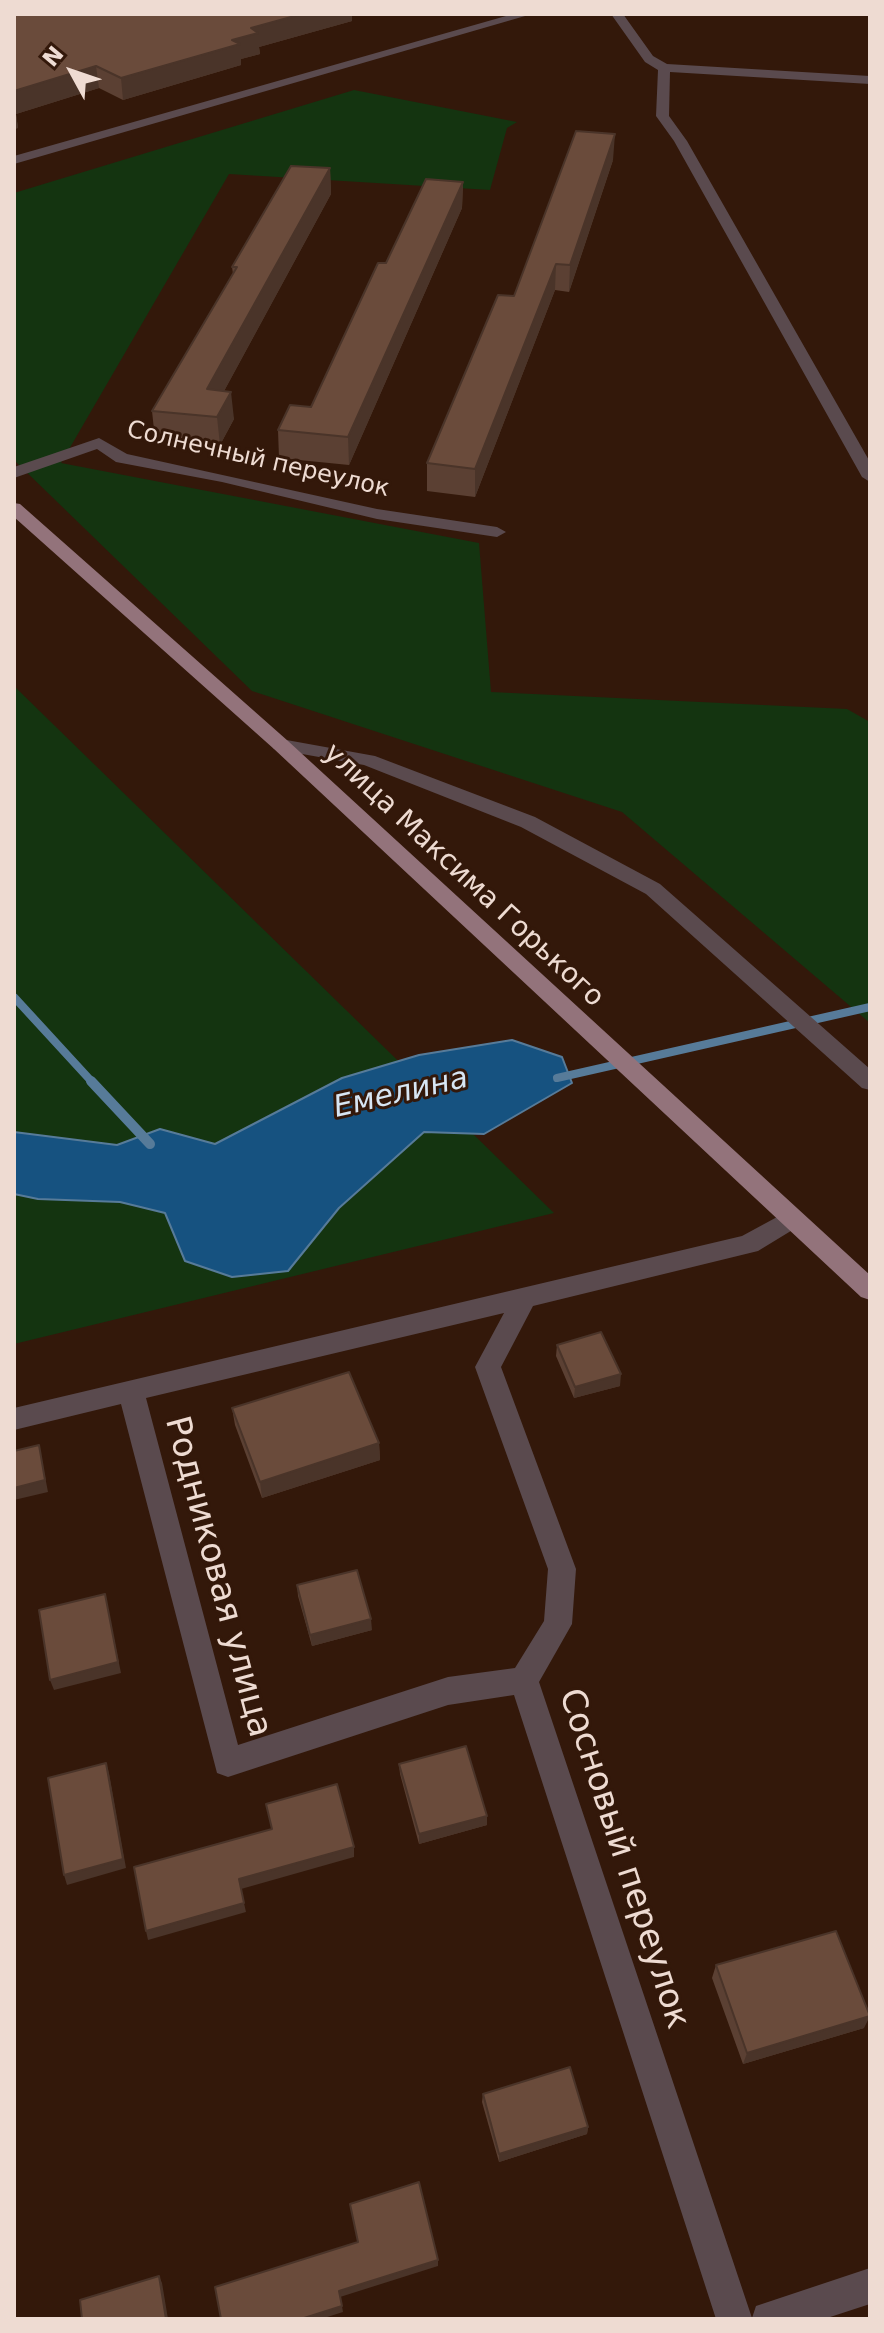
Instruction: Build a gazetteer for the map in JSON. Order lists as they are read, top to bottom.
{
  "streets": {
    "main road": ["улица Максима Горького"],
    "street": ["Солнечный переулок", "Родниковая улица", "Сосновый переулок"]
  },
  "crossings": [
    ["улица Максима Горького", "Родниковая улица"],
    ["Родниковая улица", "Сосновый переулок"]
  ],
  "water": ["Емелина"],
  "north": "top left"
}
